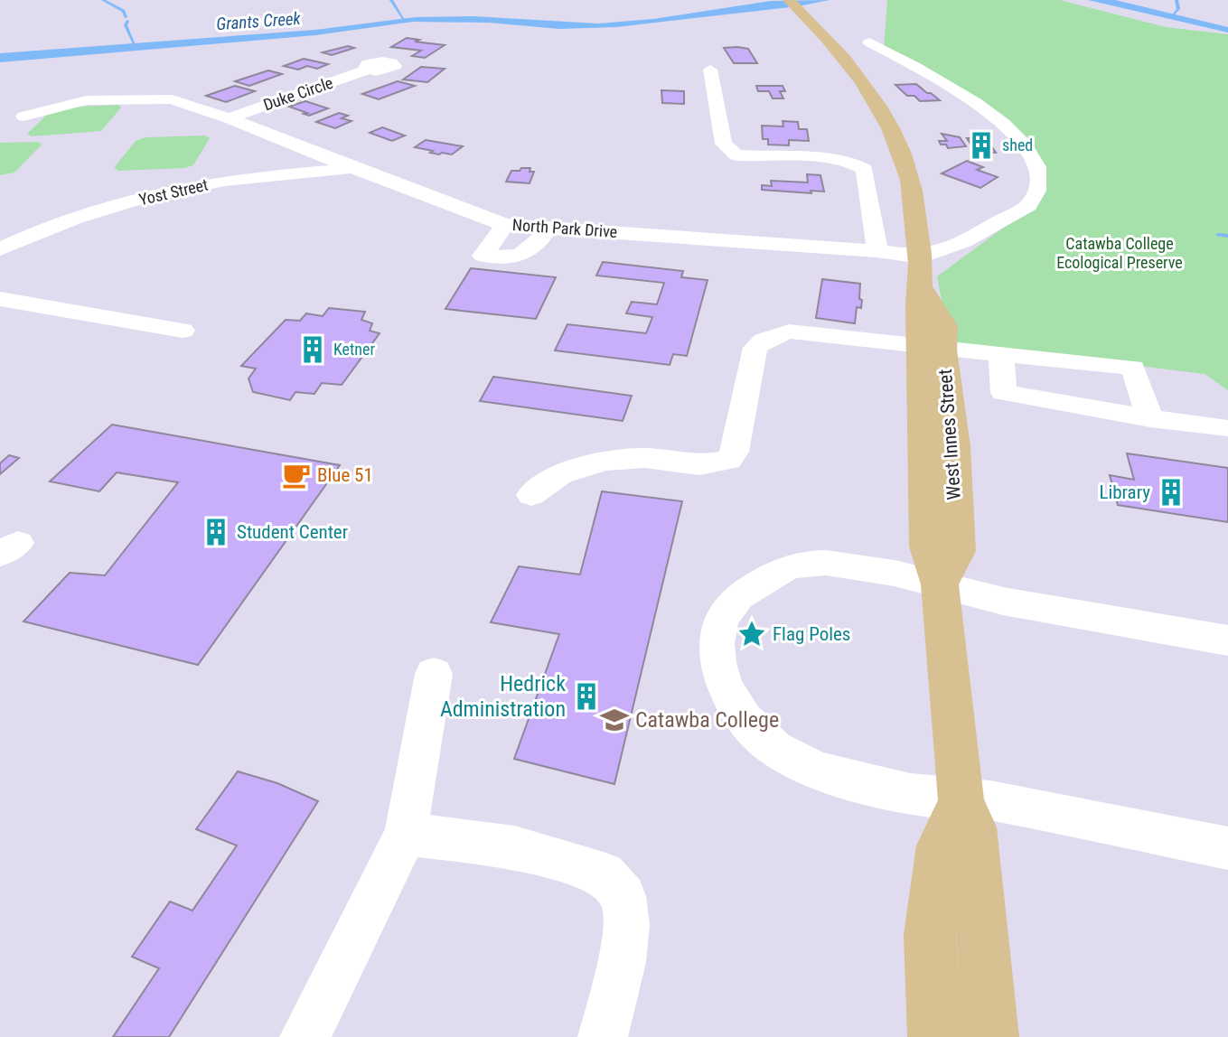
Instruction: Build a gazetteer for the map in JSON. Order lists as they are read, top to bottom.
{
  "streets": {
    "main road": ["West Innes Street"],
    "street": ["Duke Circle", "Yost Street", "North Park Drive"]
  },
  "crossings": [
    ["Duke Circle", "North Park Drive"],
    ["Yost Street", "North Park Drive"],
    ["North Park Drive", "West Innes Street"]
  ],
  "water": ["Grants Creek"],
  "parks": ["Catawba College Ecological Preserve"],
  "places": {
    "building": [
      "shed",
      "Ketner",
      "Library",
      "Student Center",
      "Hedrick Administration"
    ],
    "cafe": ["Blue 51"],
    "place": ["Flag Poles"],
    "school or university": ["Catawba College"]
  }
}
